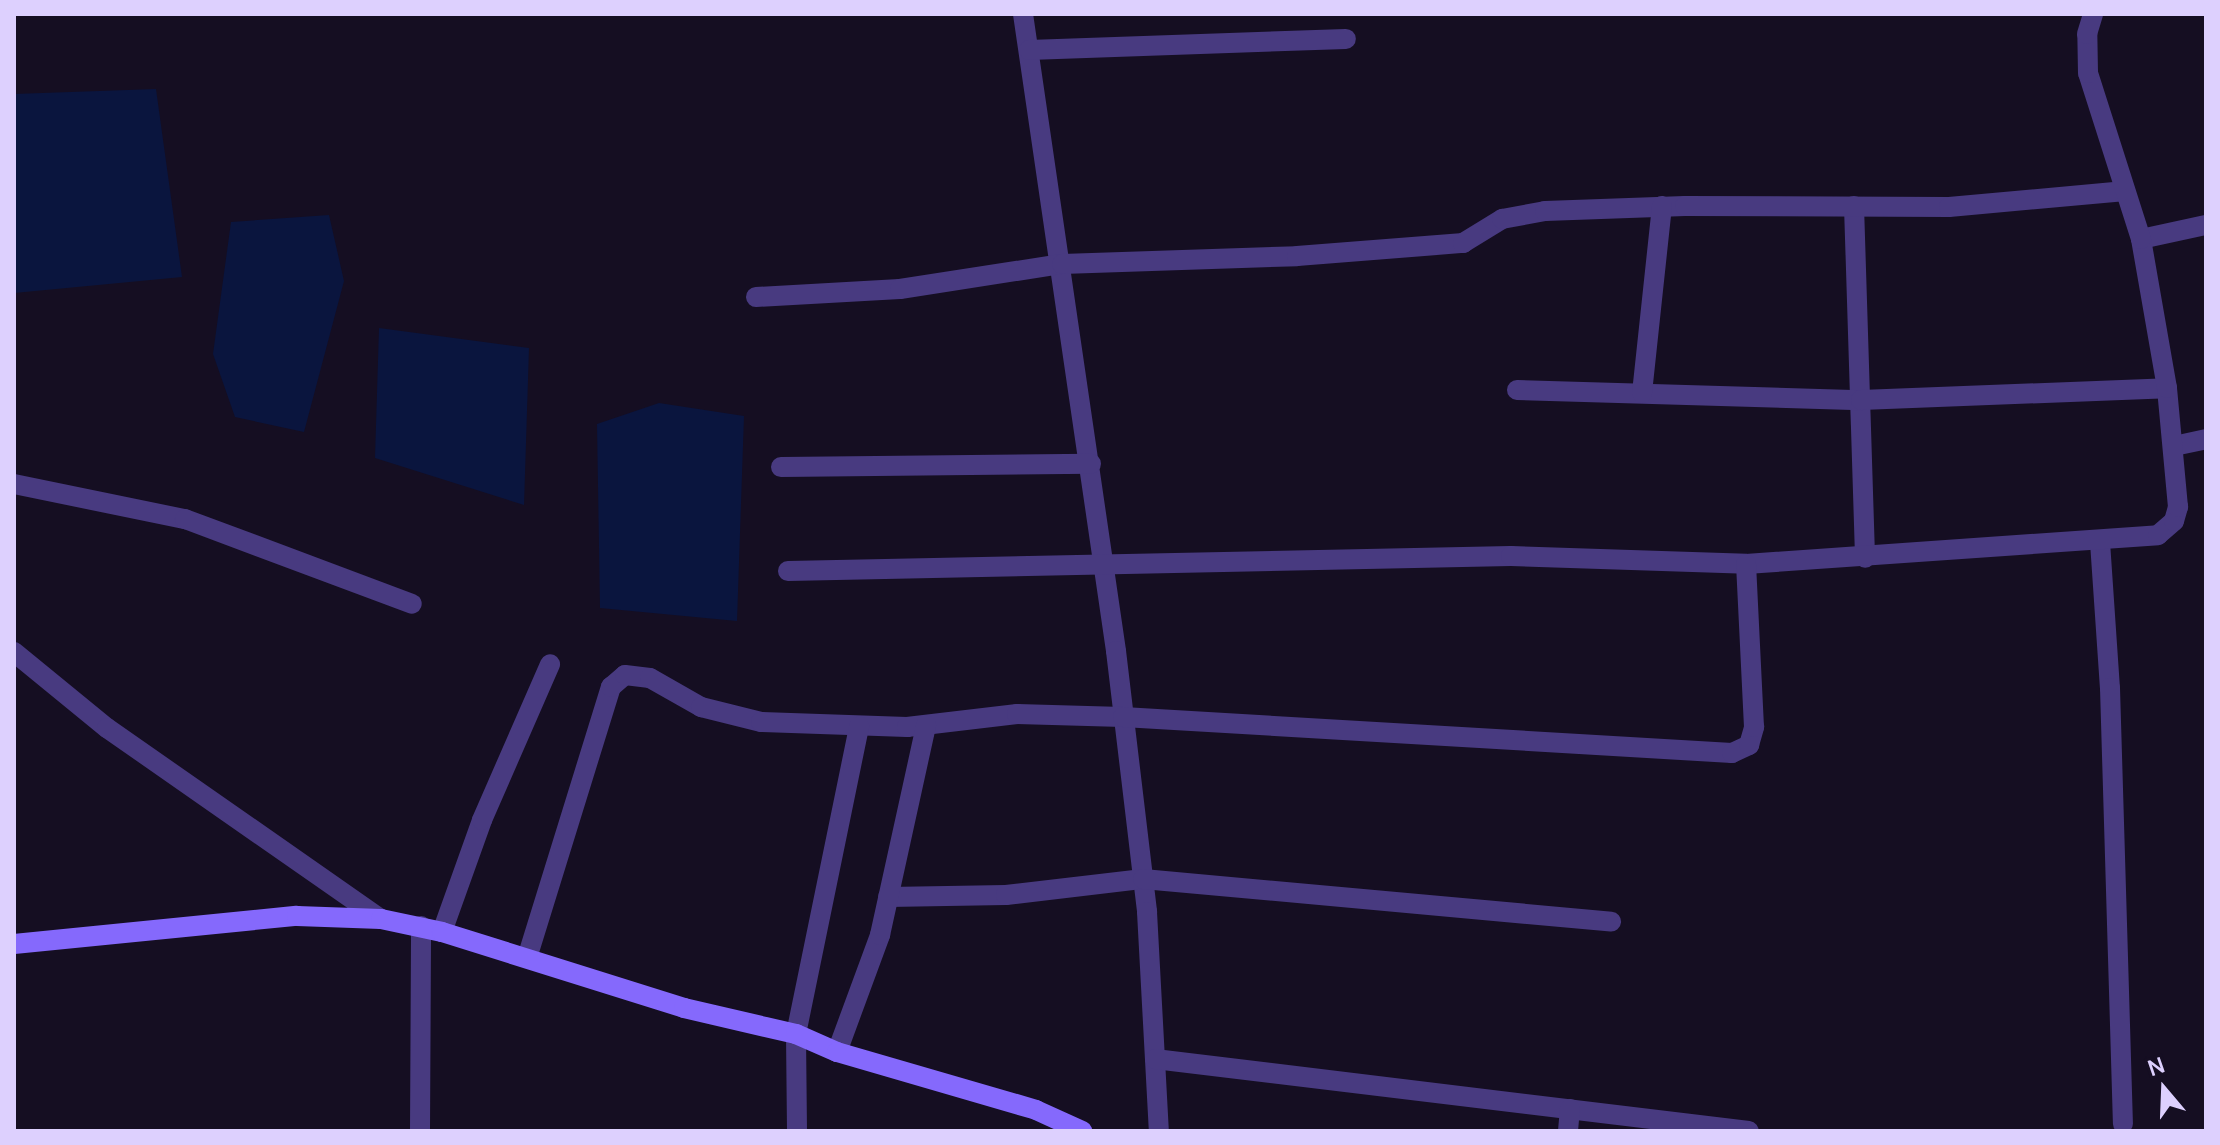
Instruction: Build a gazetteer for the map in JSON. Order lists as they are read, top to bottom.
{
  "north": "top"
}
